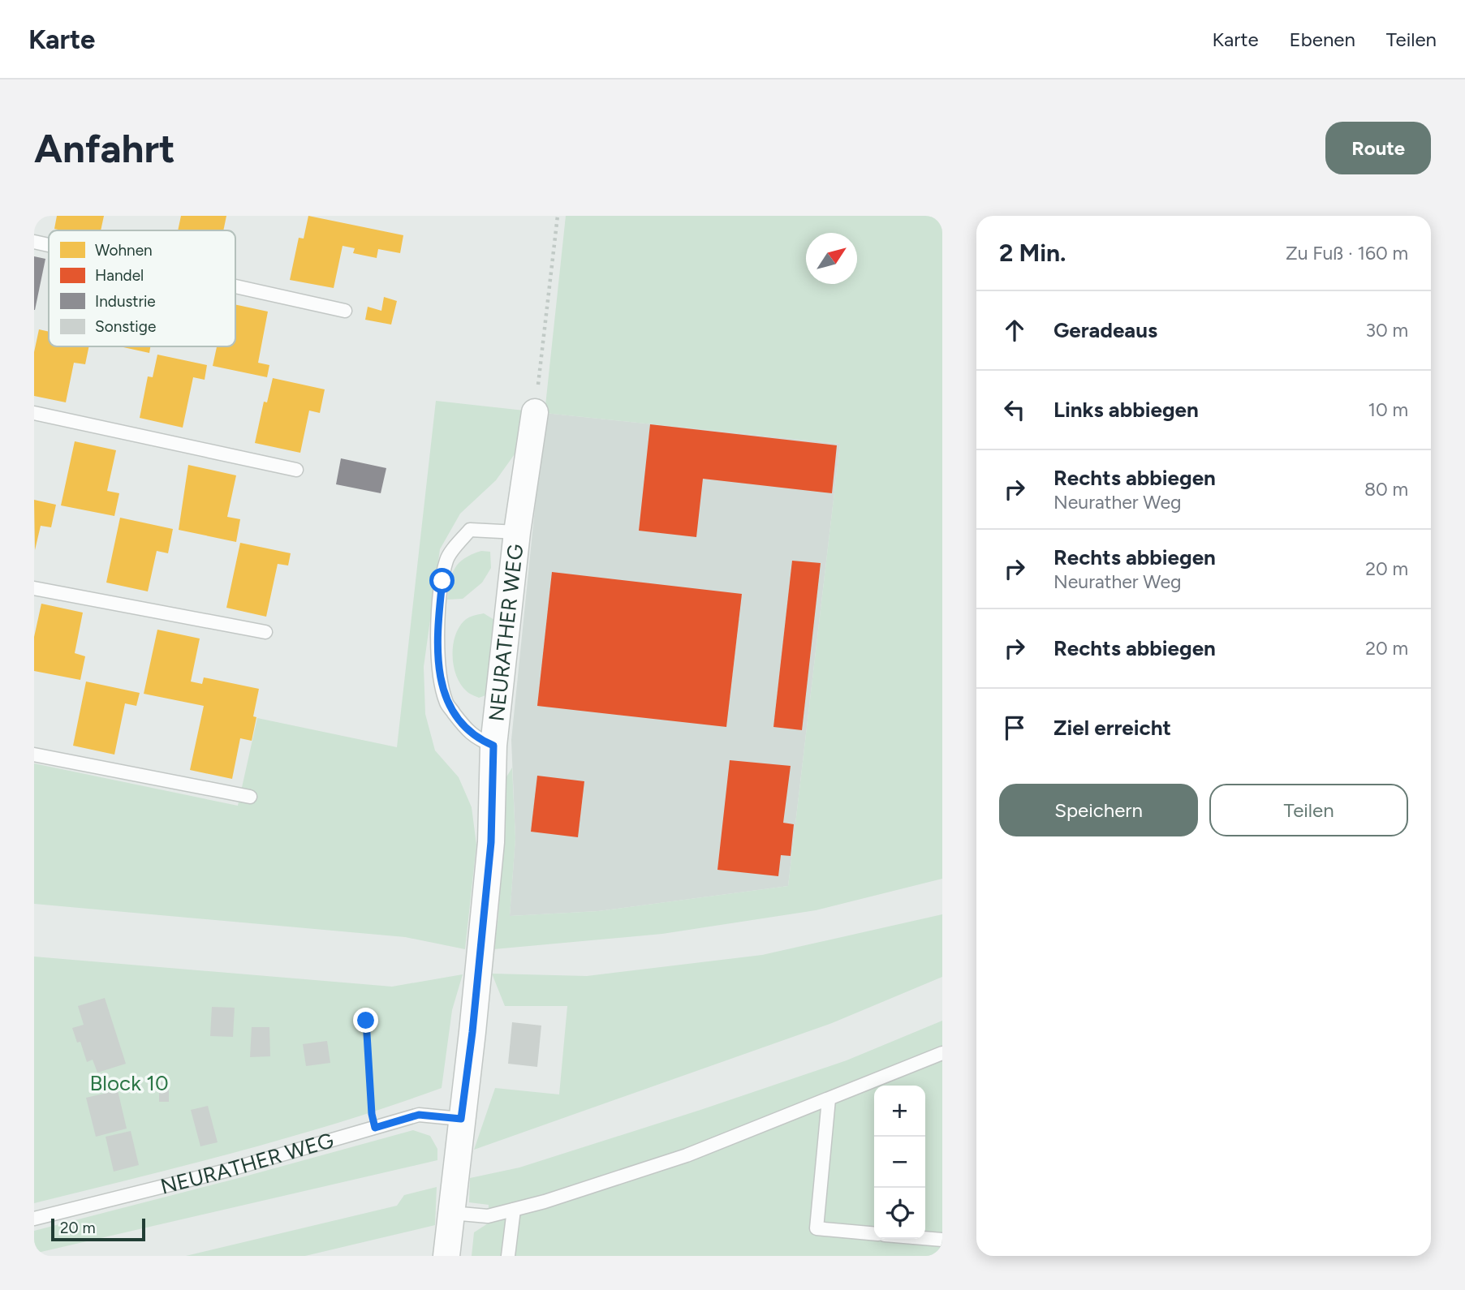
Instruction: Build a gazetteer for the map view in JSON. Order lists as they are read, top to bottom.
{
  "streets": {
    "street": ["NEURATHER WEG"]
  },
  "parks": ["Block 10"],
  "legend": [
    "Wohnen",
    "Handel",
    "Industrie",
    "Sonstige"
  ],
  "scale_bar": "20 m",
  "north": "top right",
  "page": {
    "header": "Karte",
    "nav": ["Karte", "Ebenen", "Teilen"],
    "buttons": [
      "Route",
      ["Speichern", "Teilen"]
    ],
    "title": "Anfahrt",
    "heading": ["2 Min.", "Zu Fuß · 160 m"],
    "list": [
      ["Geradeaus", "30 m"],
      ["Links abbiegen", "10 m"],
      ["Rechts abbiegen", "Neurather Weg", "80 m"],
      ["Rechts abbiegen", "Neurather Weg", "20 m"],
      ["Rechts abbiegen", "20 m"],
      "Ziel erreicht"
    ],
    "map_buttons": ["+", "−"],
    "scale": "20 m"
  }
}
